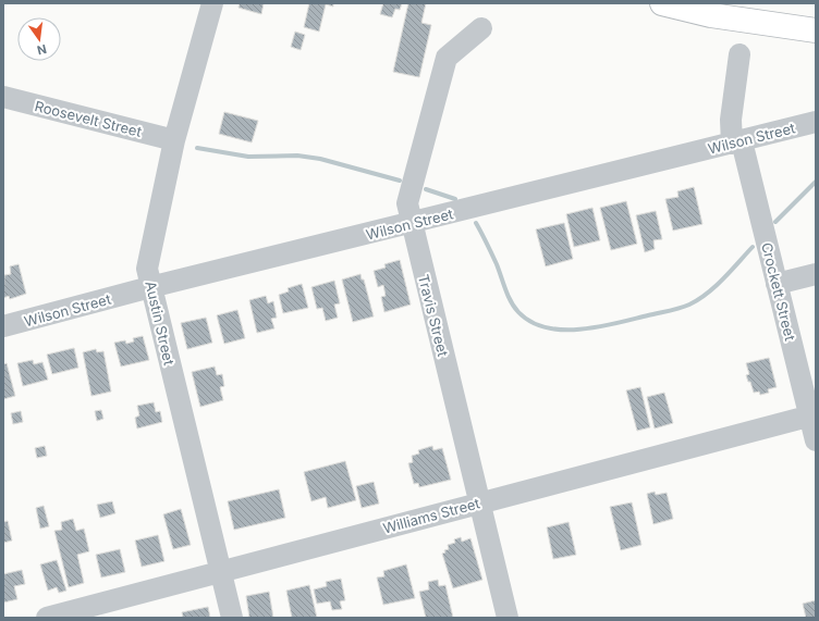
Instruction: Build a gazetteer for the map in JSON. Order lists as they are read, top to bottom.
{
  "streets": {
    "street": [
      "Roosevelt Street",
      "Wilson Street",
      "Crockett Street",
      "Travis Street",
      "Austin Street",
      "Williams Street"
    ]
  },
  "crossings": [
    ["Roosevelt Street", "Austin Street"],
    ["Wilson Street", "Crockett Street"],
    ["Wilson Street", "Travis Street"],
    ["Wilson Street", "Austin Street"],
    ["Crockett Street", "Williams Street"],
    ["Travis Street", "Williams Street"],
    ["Austin Street", "Williams Street"]
  ],
  "north": "bottom"
}
